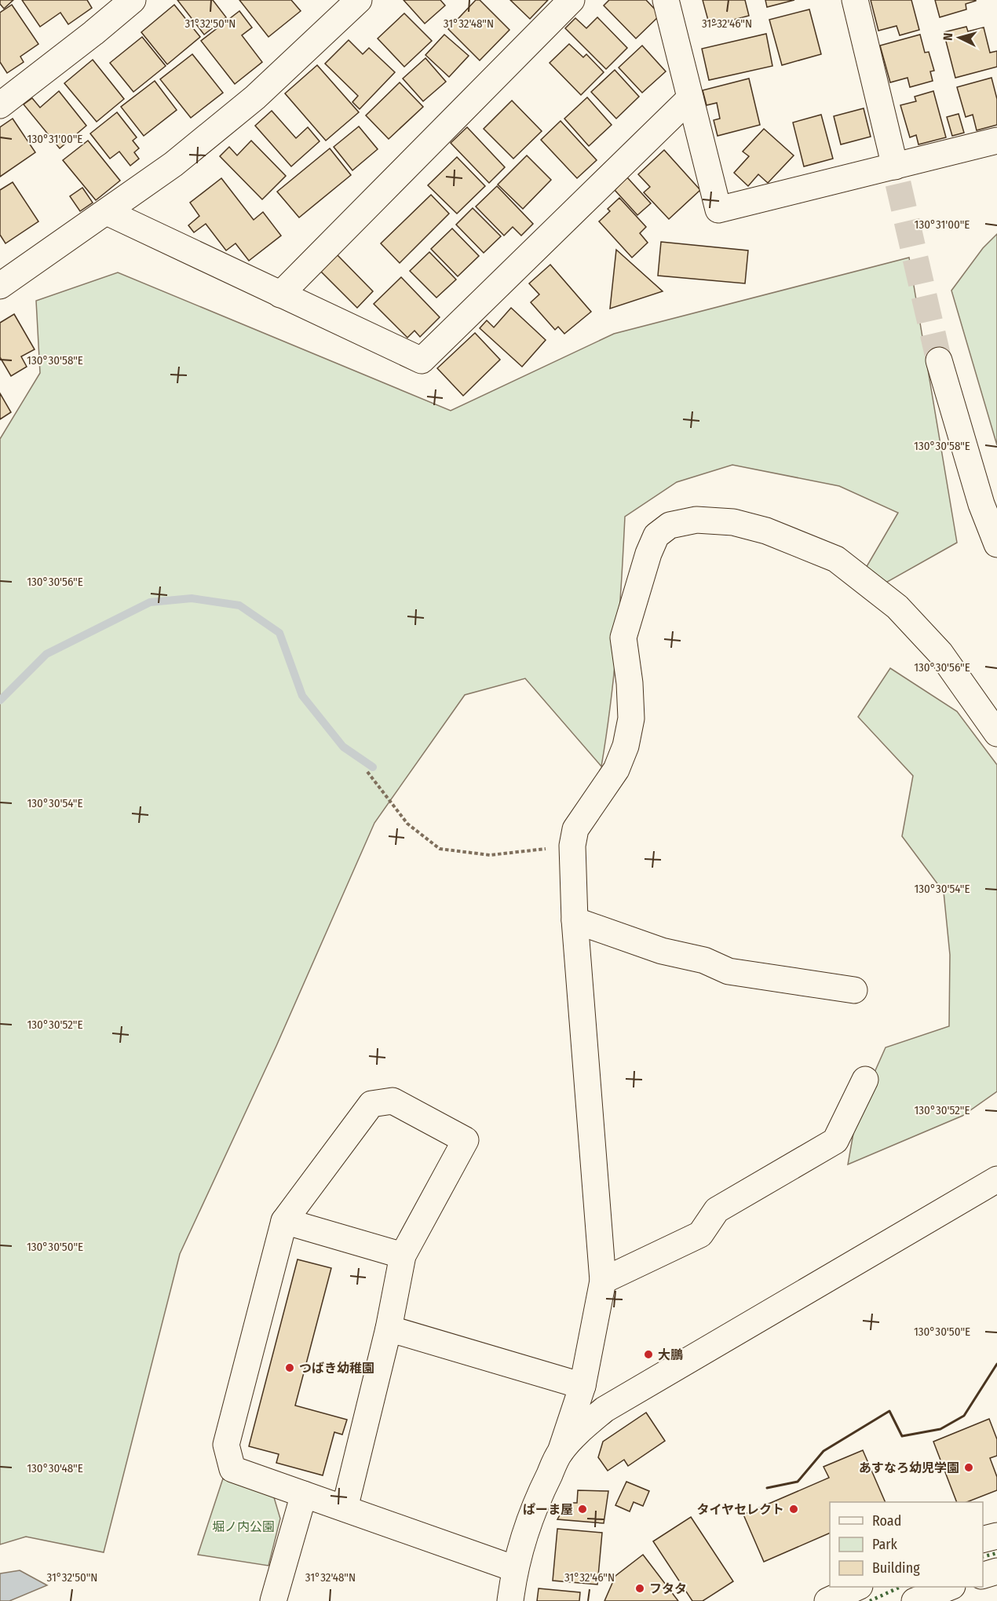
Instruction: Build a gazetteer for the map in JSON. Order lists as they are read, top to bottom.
{
  "parks": ["堀ノ内公園"],
  "places": [
    "大鵬",
    "つばき幼稚園",
    "あすなろ幼児学園",
    "ぱーま屋",
    "タイヤセレクト",
    "フタタ"
  ],
  "legend": ["Road", "Park", "Building"],
  "north": "left",
  "coordinates": [
    "31°32'50\"N",
    "31°32'48\"N",
    "31°32'46\"N",
    "130°31'00\"E",
    "130°30'58\"E",
    "130°30'56\"E",
    "130°30'54\"E",
    "130°30'52\"E",
    "130°30'50\"E",
    "130°30'48\"E"
  ]
}
